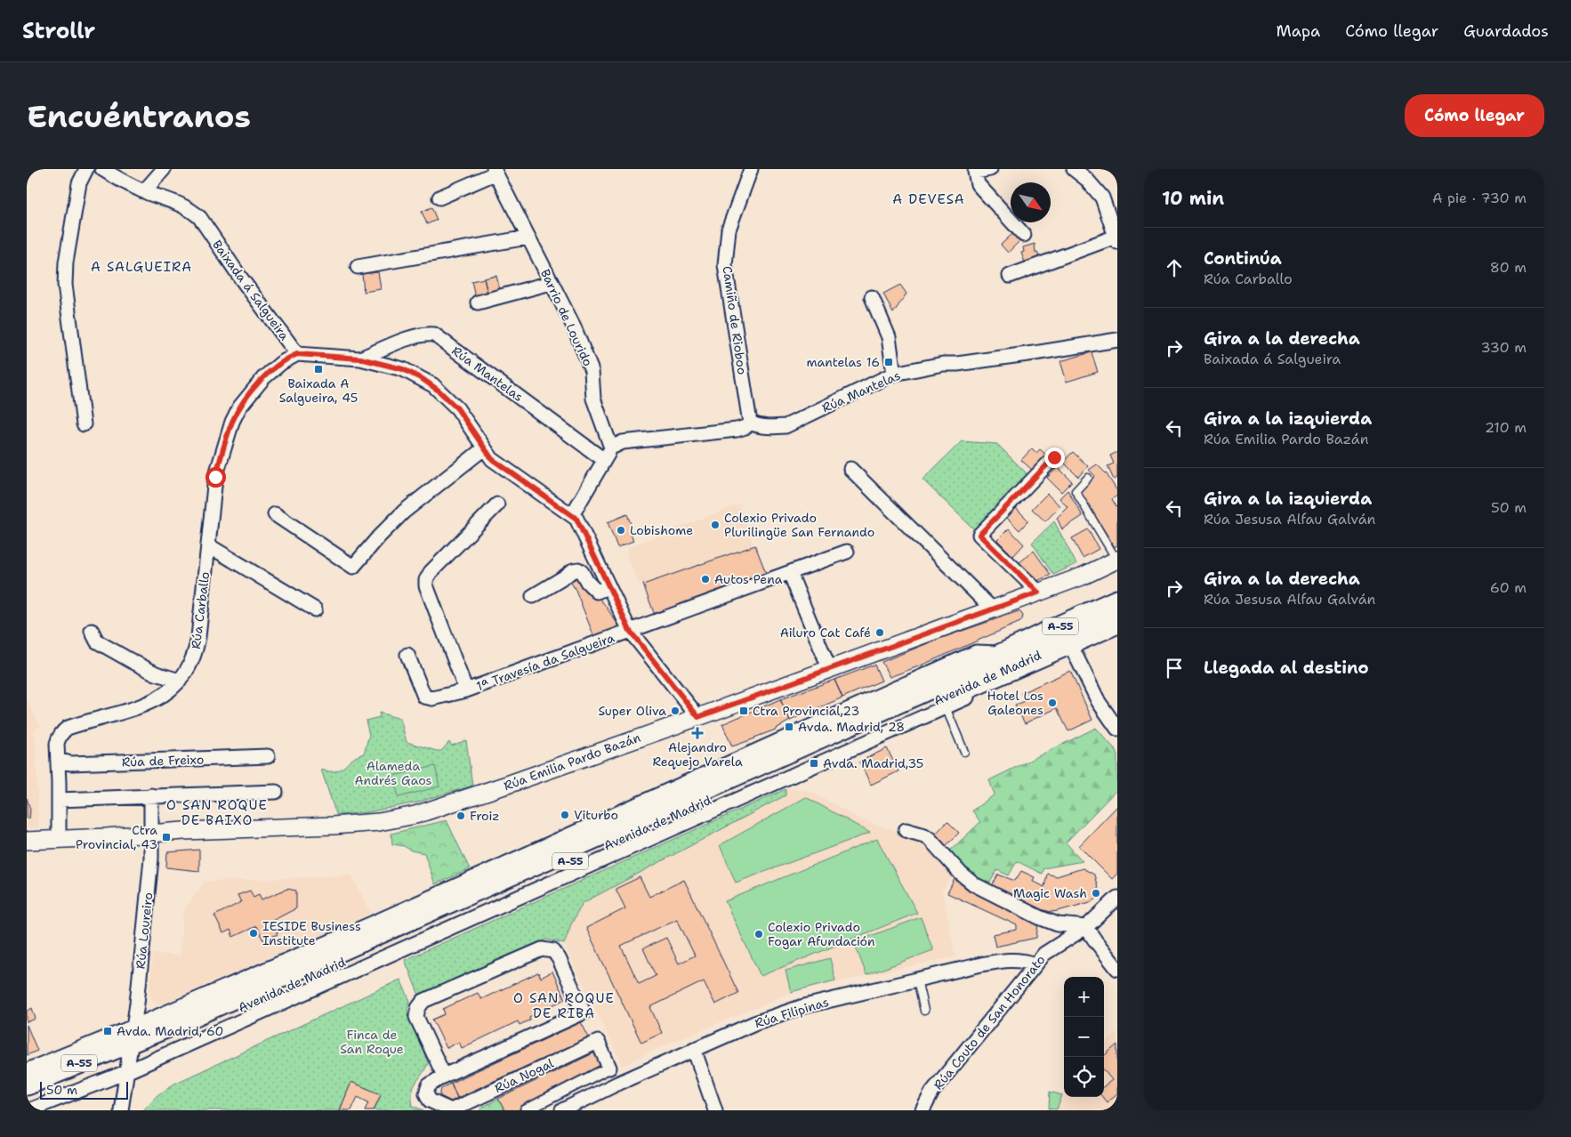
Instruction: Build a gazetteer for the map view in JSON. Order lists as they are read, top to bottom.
{
  "streets": {
    "highway": ["A-55", "Avenida de Madrid"],
    "street": [
      "Baixada á Salgueira",
      "Barrio de Lourido",
      "Camiño de Rioboo",
      "Rúa Mantelas",
      "Rúa Carballo",
      "1ª Travesía da Salgueira",
      "Rúa de Freixo",
      "Rúa Emilia Pardo Bazán",
      "Rúa Loureiro",
      "Rúa Filipinas",
      "Rúa Couto de San Honorato",
      "Rúa Nogal"
    ]
  },
  "crossings": [
    ["Baixada á Salgueira", "Rúa Carballo"],
    ["Camiño de Rioboo", "Rúa Mantelas"],
    ["Rúa Carballo", "Rúa de Freixo"],
    ["Rúa Carballo", "Rúa Emilia Pardo Bazán"],
    ["Avenida de Madrid", "Rúa Loureiro"],
    ["Rúa Emilia Pardo Bazán", "Rúa Loureiro"],
    ["Rúa Filipinas", "Rúa Couto de San Honorato"]
  ],
  "districts": [
    "A DEVESA",
    "A SALGUEIRA",
    "O SAN ROQUE DE BAIXO",
    "O SAN ROQUE DE RIBA"
  ],
  "parks": ["Alameda Andrés Gaos", "Finca de San Roque"],
  "places": {
    "transit": [
      "mantelas 16",
      "Baixada A Salgueira, 45",
      "Ctra Provincial,23",
      "Avda. Madrid, 28",
      "Avda. Madrid,35",
      "Ctra Provincial, 43",
      "Avda. Madrid, 60"
    ],
    "other": [
      "Colexio Privado Plurilingüe San Fernando",
      "Lobishome",
      "Autos Pena",
      "Ailuro Cat Café",
      "Hotel Los Galeones",
      "Super Oliva",
      "Viturbo",
      "Froiz",
      "Magic Wash",
      "IESIDE Business Institute",
      "Colexio Privado Fogar Afundación"
    ],
    "health": ["Alejandro Requejo Varela"]
  },
  "scale_bar": "50 m",
  "north": "bottom right",
  "page": {
    "header": "Strollr",
    "nav": ["Mapa", "Cómo llegar", "Guardados"],
    "buttons": "Cómo llegar",
    "title": "Encuéntranos",
    "heading": ["10 min", "A pie · 730 m"],
    "list": [
      ["Continúa", "Rúa Carballo", "80 m"],
      ["Gira a la derecha", "Baixada á Salgueira", "330 m"],
      ["Gira a la izquierda", "Rúa Emilia Pardo Bazán", "210 m"],
      ["Gira a la izquierda", "Rúa Jesusa Alfau Galván", "50 m"],
      ["Gira a la derecha", "Rúa Jesusa Alfau Galván", "60 m"],
      "Llegada al destino"
    ],
    "map_buttons": ["+", "−"],
    "scale": "50 m"
  }
}
